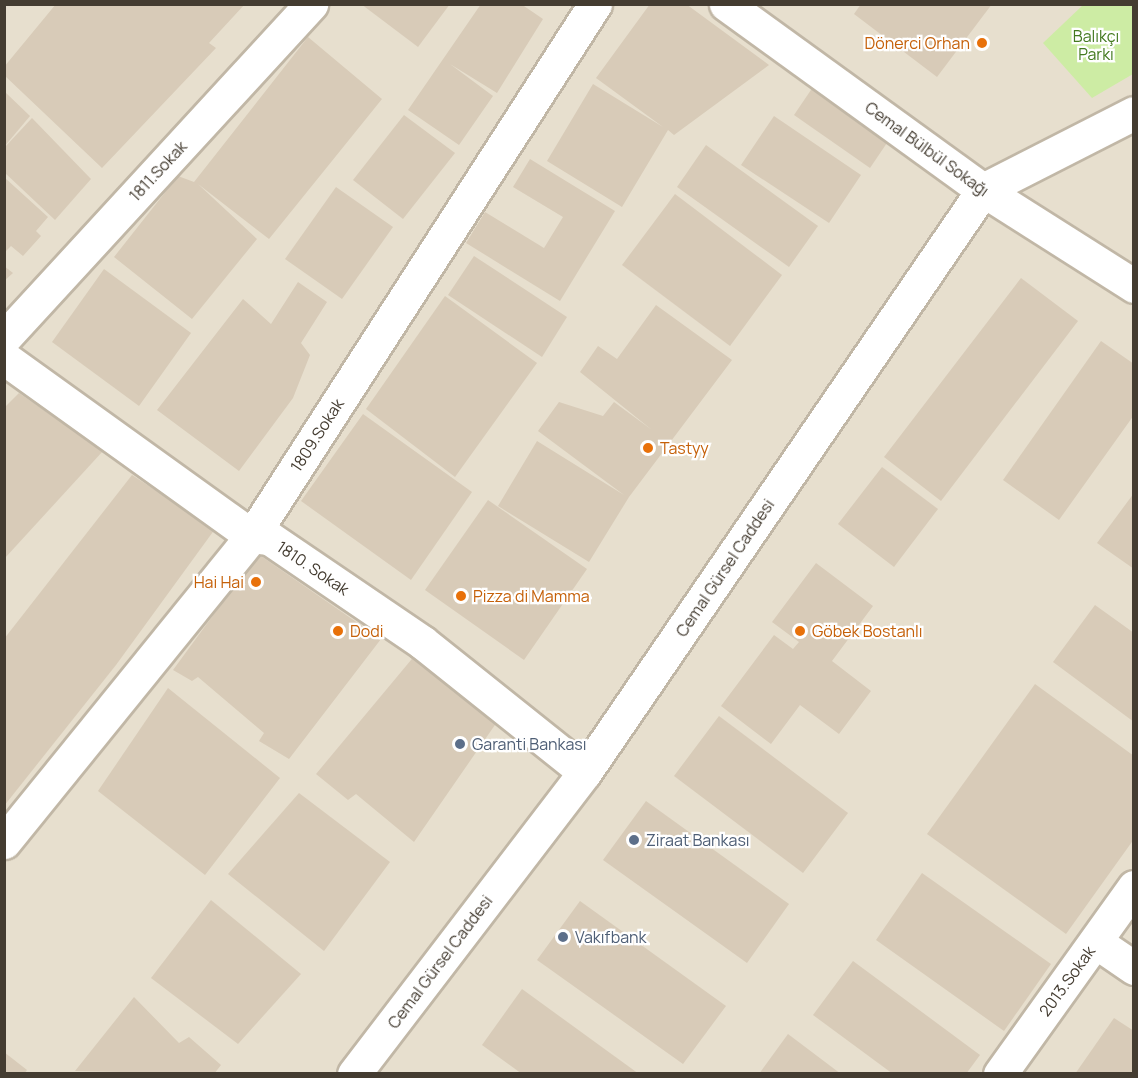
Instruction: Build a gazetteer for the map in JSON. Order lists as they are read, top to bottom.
{
  "streets": {
    "street": [
      "Cemal Bülbül Sokağı",
      "1811.Sokak",
      "1809.Sokak",
      "1810. Sokak",
      "Cemal Gürsel Caddesi",
      "2013.Sokak"
    ]
  },
  "crossings": [
    ["Cemal Bülbül Sokağı", "Cemal Gürsel Caddesi"],
    ["1809.Sokak", "1810. Sokak"],
    ["1810. Sokak", "Cemal Gürsel Caddesi"]
  ],
  "parks": ["Balıkçı Parkı"],
  "places": [
    "Dönerci Orhan",
    "Tastyy",
    "Hai Hai",
    "Pizza di Mamma",
    "Dodi",
    "Göbek Bostanlı",
    "Garanti Bankası",
    "Ziraat Bankası",
    "Vakıfbank"
  ]
}
